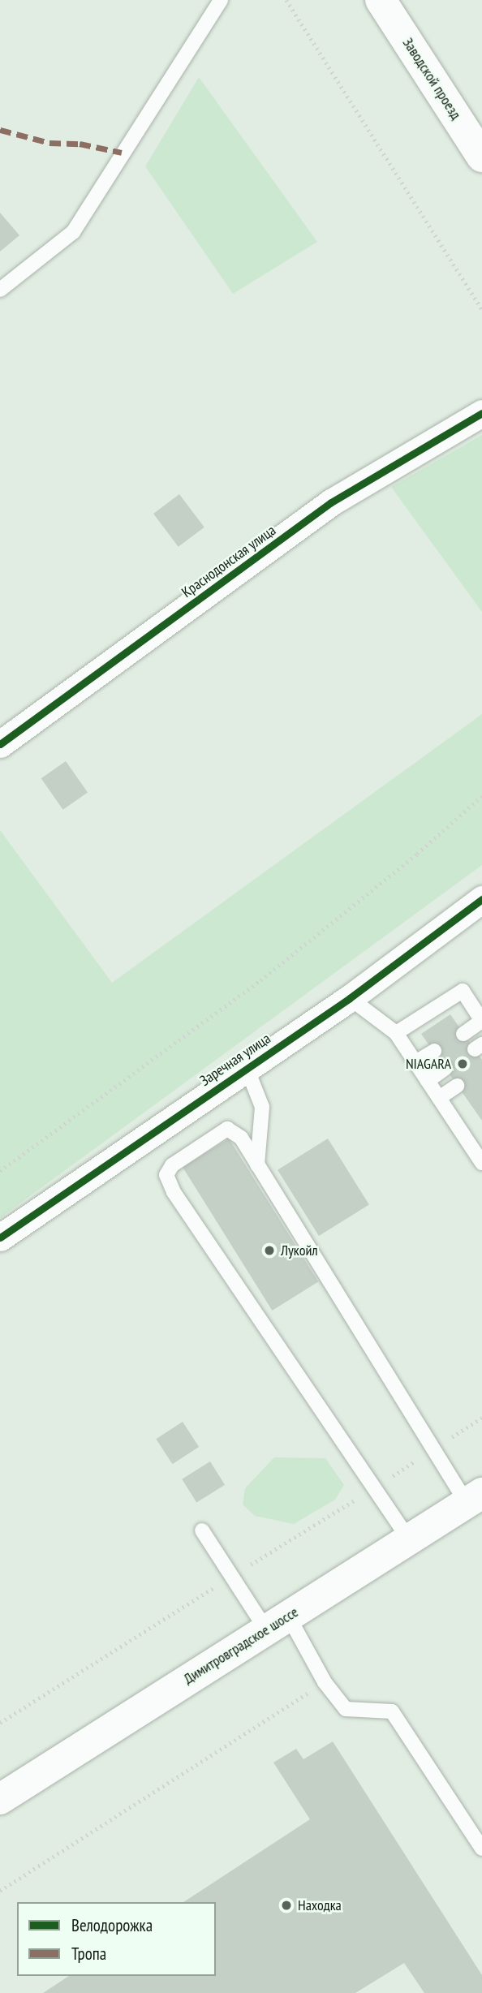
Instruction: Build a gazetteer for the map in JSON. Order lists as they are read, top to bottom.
{
  "streets": {
    "main road": ["Заводской проезд", "Димитровградское шоссе"],
    "street": ["Краснодонская улица", "Заречная улица"]
  },
  "places": ["NIAGARA", "Лукойл", "Находка"],
  "legend": ["Велодорожка", "Тропа"]
}
